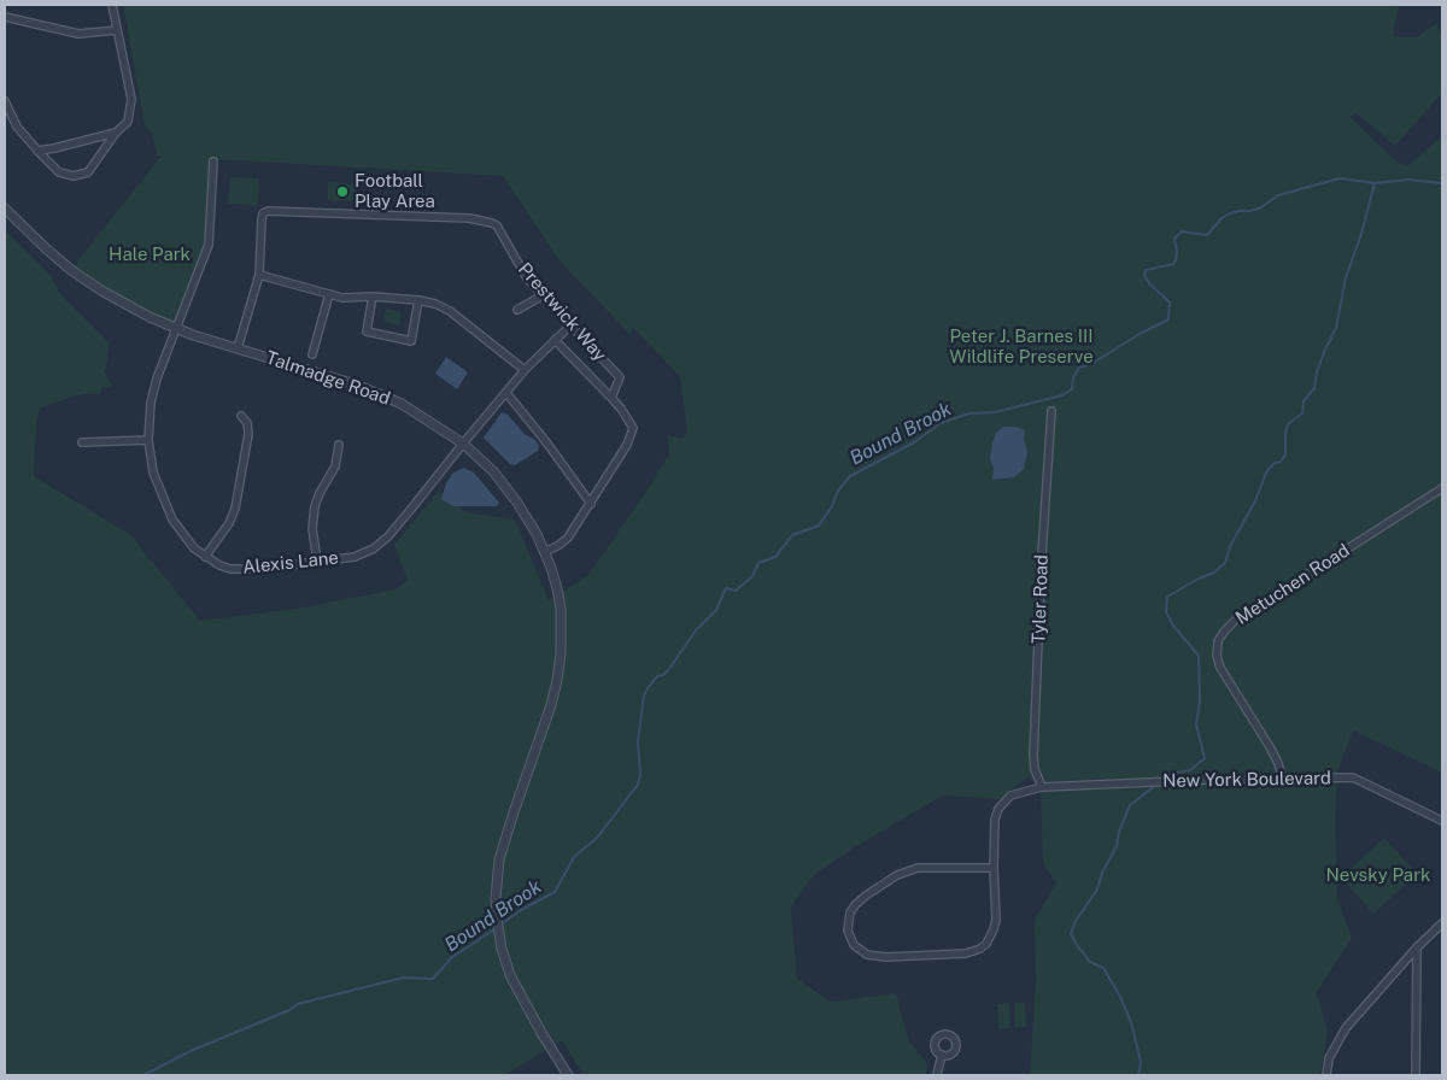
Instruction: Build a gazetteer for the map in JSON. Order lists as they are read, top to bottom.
{
  "streets": {
    "street": [
      "Prestwick Way",
      "Talmadge Road",
      "Alexis Lane",
      "Metuchen Road",
      "Tyler Road",
      "New York Boulevard"
    ]
  },
  "crossings": [
    ["Prestwick Way", "Talmadge Road"],
    ["Prestwick Way", "Alexis Lane"],
    ["Talmadge Road", "Alexis Lane"],
    ["Metuchen Road", "New York Boulevard"],
    ["Tyler Road", "New York Boulevard"]
  ],
  "water": ["Bound Brook"],
  "parks": ["Hale Park", "Peter J. Barnes III Wildlife Preserve", "Nevsky Park"],
  "places": ["Football Play Area"]
}
